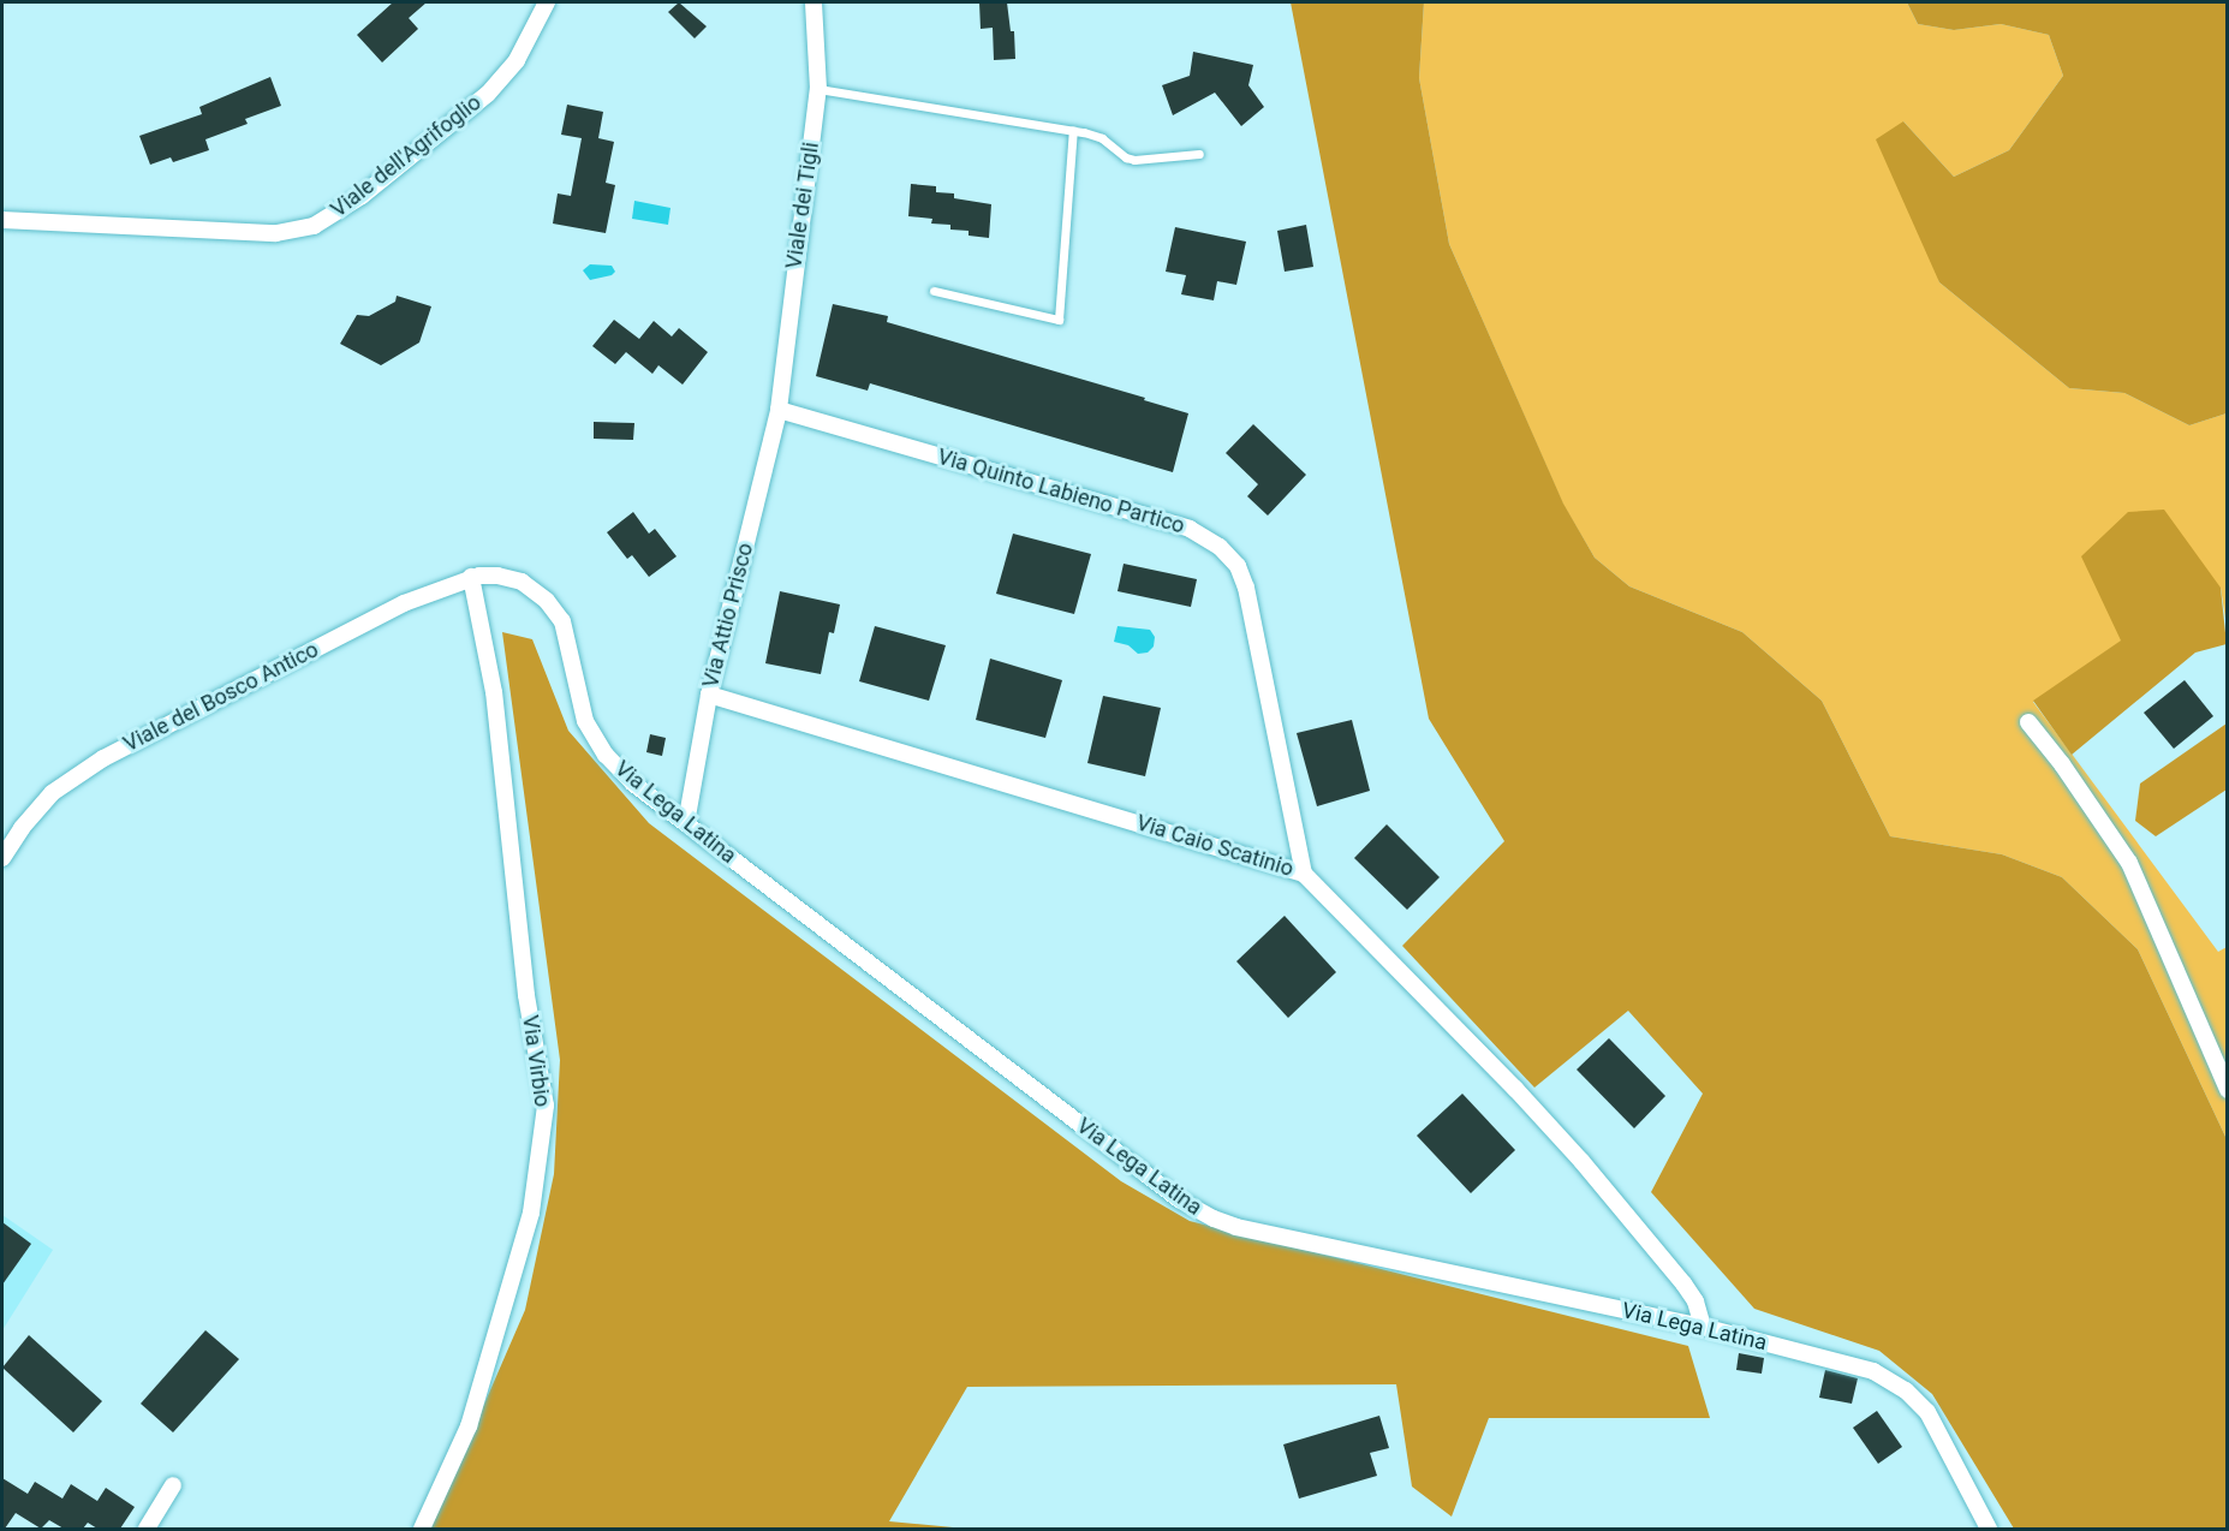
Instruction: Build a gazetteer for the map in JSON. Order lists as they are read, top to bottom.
{
  "streets": {
    "street": [
      "Viale dell'Agrifoglio",
      "Viale dei Tigli",
      "Via Quinto Labieno Partico",
      "Via Attio Prisco",
      "Viale del Bosco Antico",
      "Via Lega Latina",
      "Via Caio Scatinio",
      "Via Virbio"
    ]
  },
  "crossings": [
    ["Viale dei Tigli", "Via Quinto Labieno Partico"],
    ["Viale dei Tigli", "Via Attio Prisco"],
    ["Via Quinto Labieno Partico", "Via Attio Prisco"],
    ["Via Quinto Labieno Partico", "Via Caio Scatinio"],
    ["Via Attio Prisco", "Via Lega Latina"],
    ["Via Attio Prisco", "Via Caio Scatinio"],
    ["Viale del Bosco Antico", "Via Lega Latina"],
    ["Viale del Bosco Antico", "Via Virbio"],
    ["Via Lega Latina", "Via Caio Scatinio"],
    ["Via Lega Latina", "Via Virbio"]
  ]
}
